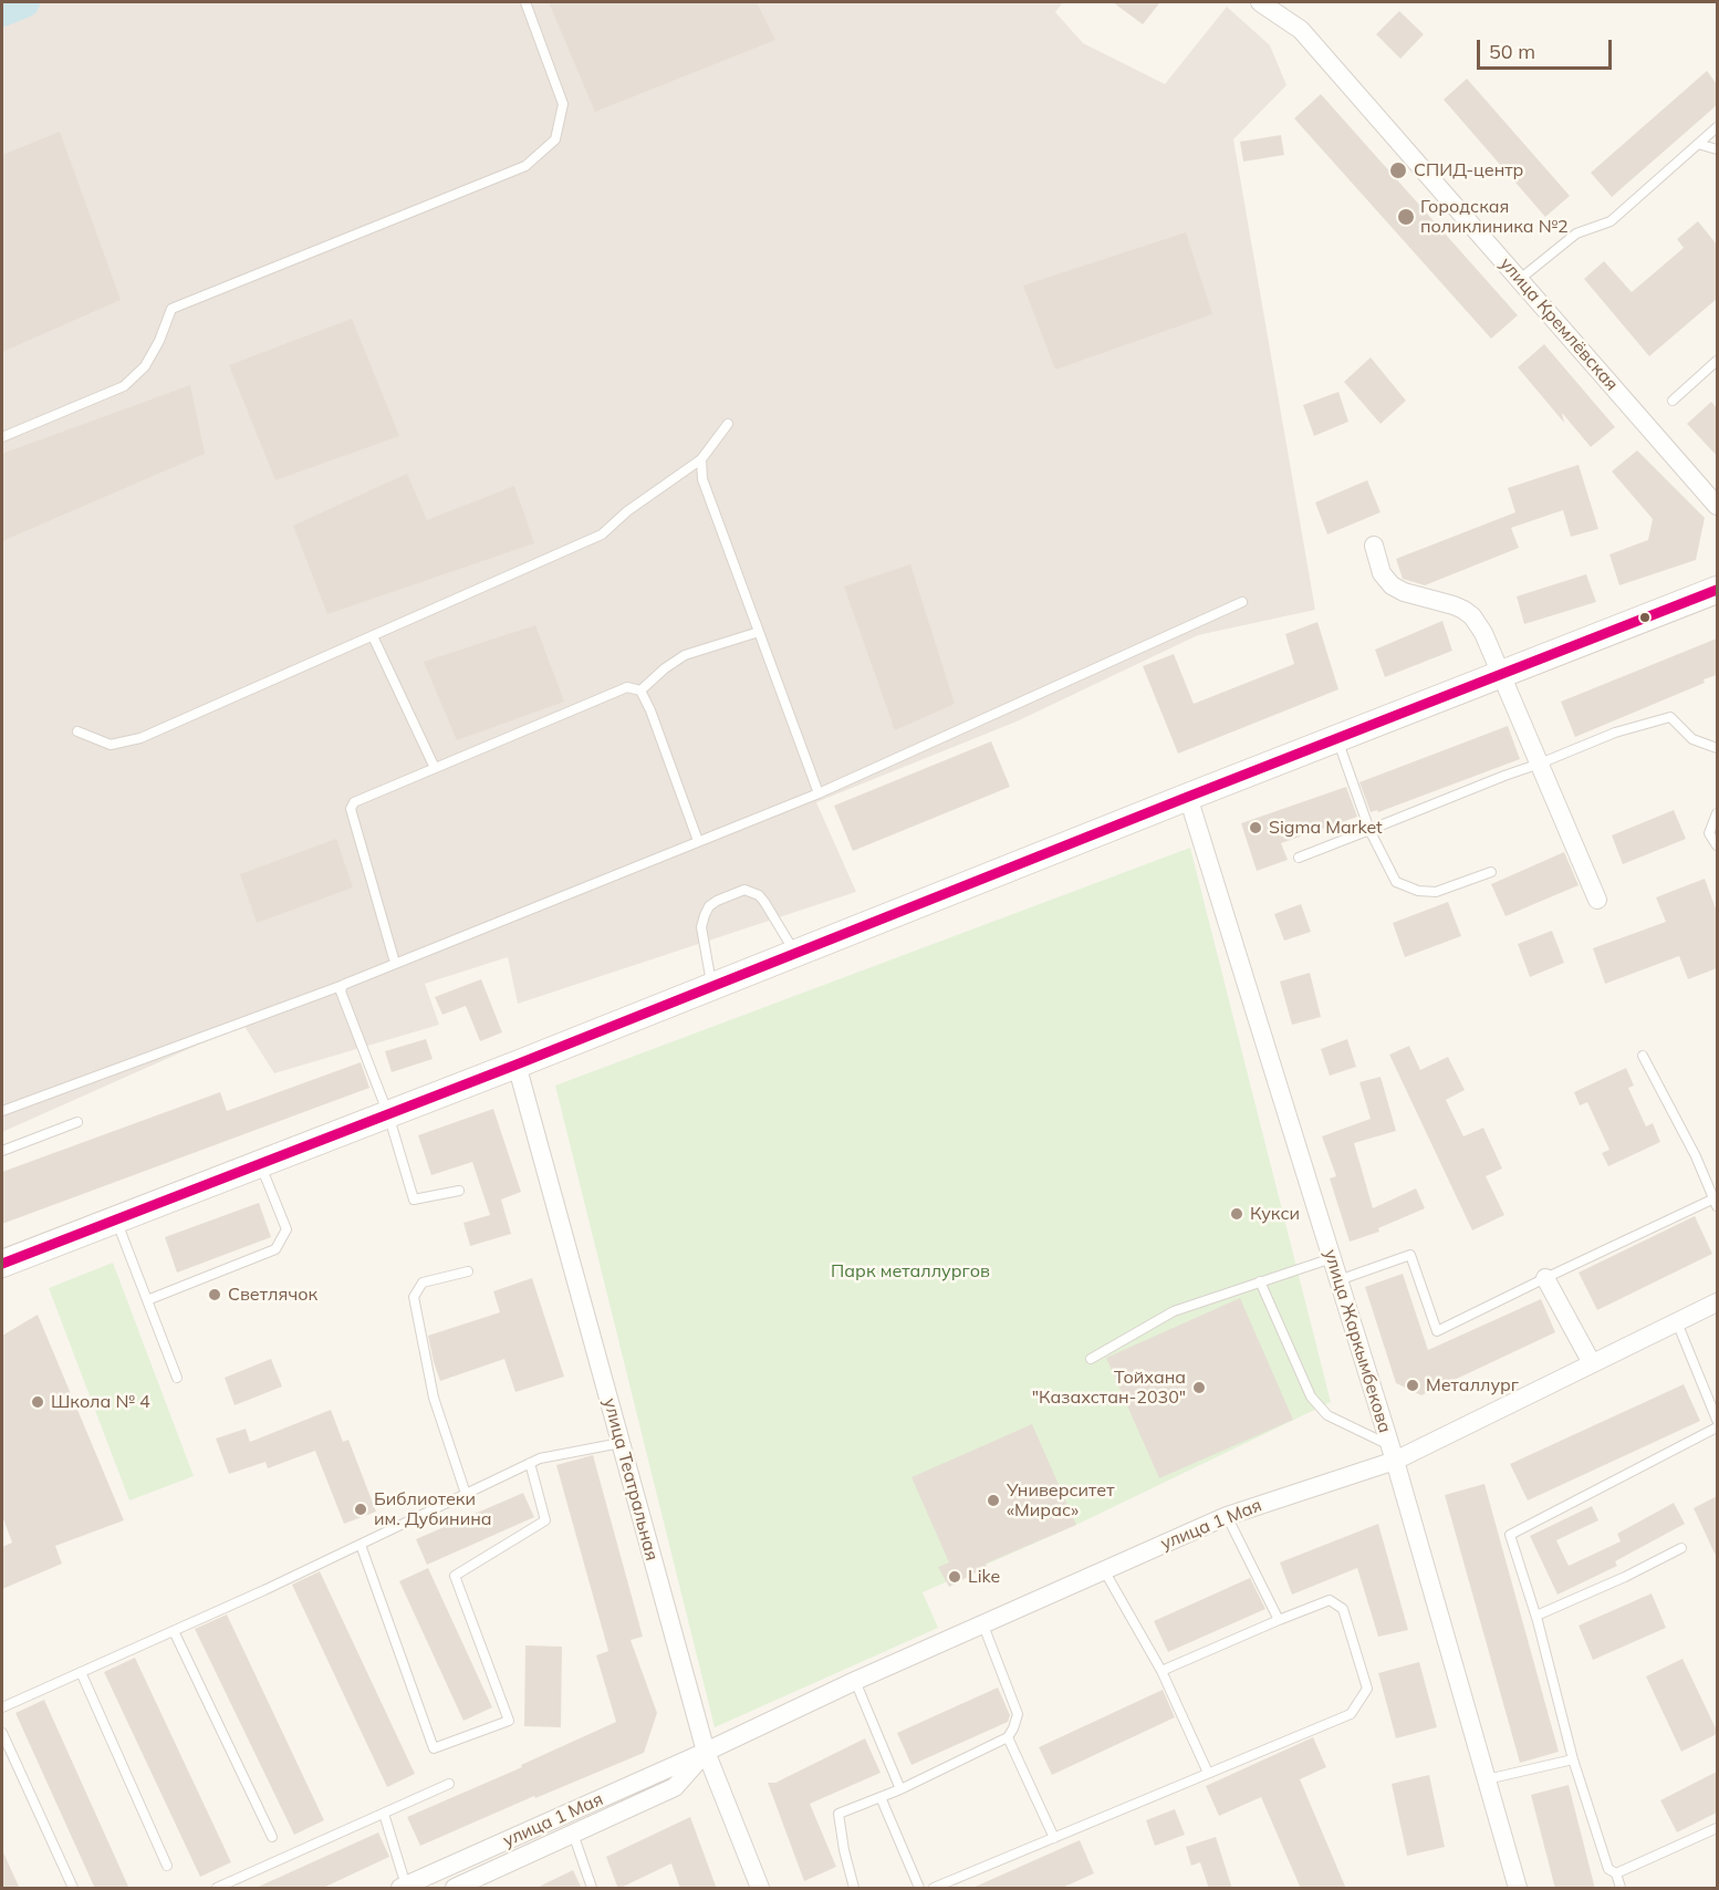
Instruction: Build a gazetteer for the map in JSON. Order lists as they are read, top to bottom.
{
  "streets": {
    "street": [
      "улица Кремлёвская",
      "улица Жаркымбекова",
      "улица Театральная",
      "улица 1 Мая"
    ]
  },
  "crossings": [
    ["улица Жаркымбекова", "улица 1 Мая"],
    ["улица Театральная", "улица 1 Мая"]
  ],
  "parks": ["Парк металлургов"],
  "places": [
    "СПИД-центр",
    "Городская поликлиника №2",
    "Sigma Market",
    "Кукси",
    "Светлячок",
    "Металлург",
    "Тойхана \"Казахстан-2030\"",
    "Школа № 4",
    "Университет «Мирас»",
    "Библиотеки им. Дубинина",
    "Like"
  ],
  "scale_bar": "50 m"
}
